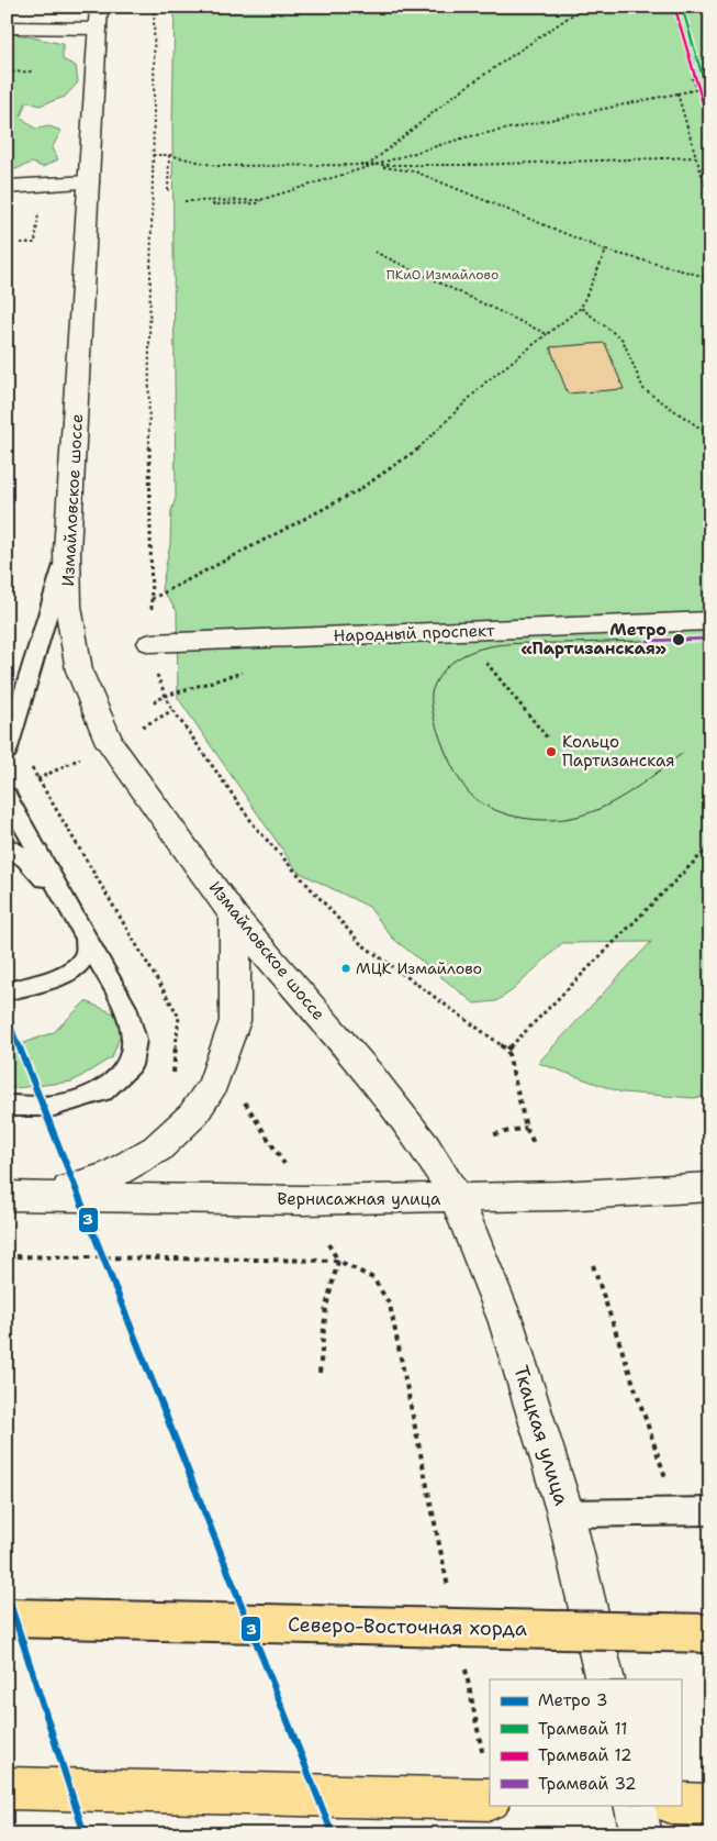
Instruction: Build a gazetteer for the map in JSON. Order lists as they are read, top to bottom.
{
  "streets": {
    "main road": [
      "Измайловское шоссе",
      "Народный проспект",
      "Вернисажная улица",
      "Ткацкая улица",
      "Северо-Восточная хорда"
    ]
  },
  "crossings": [
    ["Измайловское шоссе", "Вернисажная улица"],
    ["Измайловское шоссе", "Ткацкая улица"],
    ["Вернисажная улица", "Ткацкая улица"]
  ],
  "parks": ["ПКиО Измайлово"],
  "places": ["Метро «Партизанская»", "Кольцо Партизанская", "МЦК Измайлово"],
  "lines": [
    "tram line 11",
    "tram line 12",
    "tram line 32",
    "metro line 3"
  ],
  "legend": [
    "Метро 3",
    "Трамвай 11",
    "Трамвай 12",
    "Трамвай 32"
  ]
}
